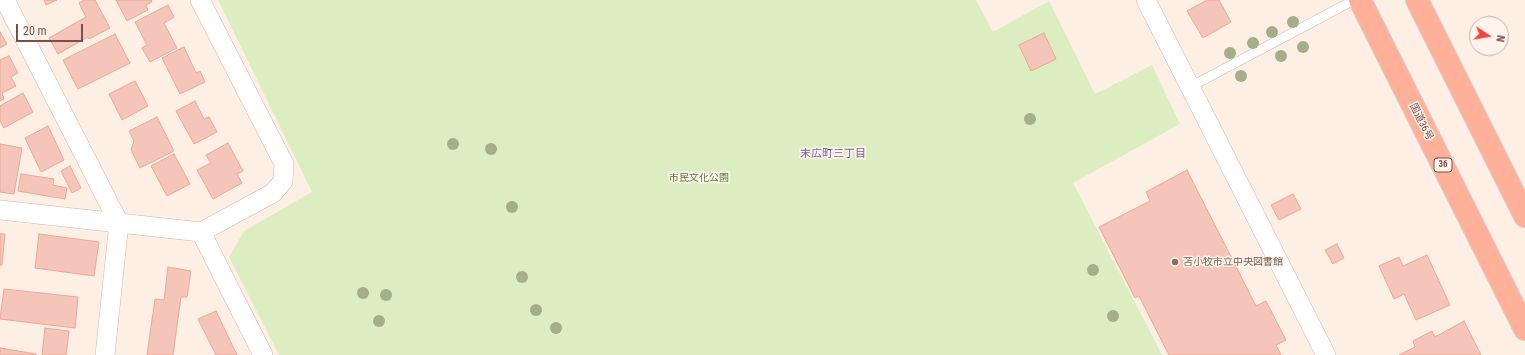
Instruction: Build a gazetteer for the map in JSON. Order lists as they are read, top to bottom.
{
  "streets": {
    "highway": ["国道36号", "36"]
  },
  "districts": ["末広町三丁目"],
  "parks": ["市民文化公園"],
  "places": ["苫小牧市立中央図書館"],
  "scale_bar": "20 m",
  "north": "right"
}
